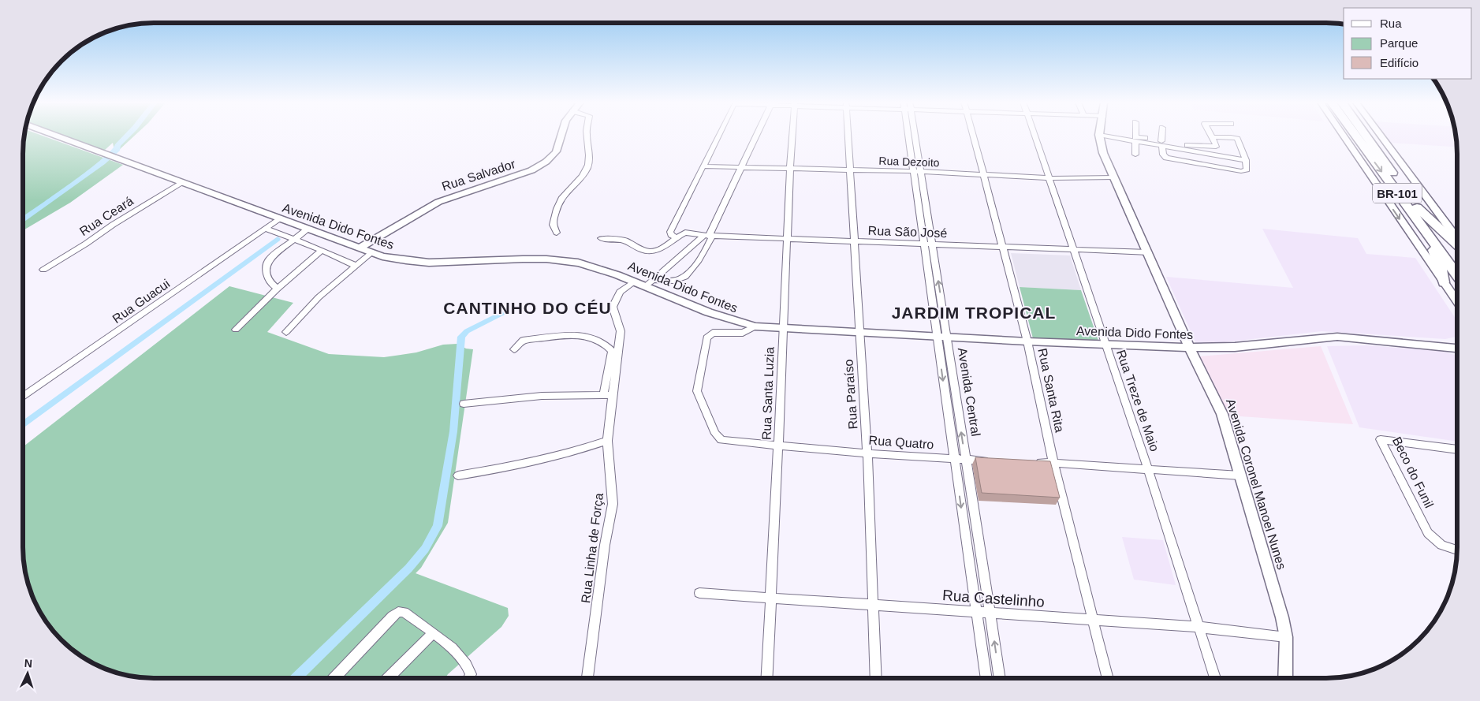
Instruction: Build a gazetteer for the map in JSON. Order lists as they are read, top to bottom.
{
  "streets": {
    "main road": ["BR-101"],
    "street": [
      "Rua Dezoito",
      "Rua Salvador",
      "Rua Ceará",
      "Avenida Dido Fontes",
      "Rua São José",
      "Rua Guacui",
      "Rua Santa Rita",
      "Avenida Central",
      "Rua Santa Luzia",
      "Rua Paraíso",
      "Rua Treze de Maio",
      "Rua Quatro",
      "Beco do Funil",
      "Avenida Coronel Manoel Nunes",
      "Rua Linha de Força",
      "Rua Castelinho"
    ]
  },
  "crossings": [
    ["Rua Dezoito", "Rua Santa Rita"],
    ["Rua Dezoito", "Avenida Central"],
    ["Rua Dezoito", "Rua Santa Luzia"],
    ["Rua Dezoito", "Rua Paraíso"],
    ["Rua Dezoito", "Rua Treze de Maio"],
    ["Rua Dezoito", "Avenida Coronel Manoel Nunes"],
    ["Rua Salvador", "Avenida Dido Fontes"],
    ["Rua Ceará", "Avenida Dido Fontes"],
    ["Avenida Dido Fontes", "Rua Guacui"],
    ["Avenida Dido Fontes", "Rua Santa Rita"],
    ["Avenida Dido Fontes", "Avenida Central"],
    ["Avenida Dido Fontes", "Rua Santa Luzia"],
    ["Avenida Dido Fontes", "Rua Paraíso"],
    ["Avenida Dido Fontes", "Rua Treze de Maio"],
    ["Avenida Dido Fontes", "Rua Quatro"],
    ["Avenida Dido Fontes", "Avenida Coronel Manoel Nunes"],
    ["Avenida Dido Fontes", "Rua Linha de Força"],
    ["Rua São José", "Rua Santa Rita"],
    ["Rua São José", "Avenida Central"],
    ["Rua São José", "Rua Santa Luzia"],
    ["Rua São José", "Rua Paraíso"],
    ["Rua São José", "Rua Treze de Maio"],
    ["Rua São José", "Avenida Coronel Manoel Nunes"],
    ["Rua Santa Rita", "Rua Castelinho"],
    ["Avenida Central", "Rua Quatro"],
    ["Avenida Central", "Rua Castelinho"],
    ["Rua Santa Luzia", "Rua Quatro"],
    ["Rua Santa Luzia", "Rua Castelinho"],
    ["Rua Paraíso", "Rua Quatro"],
    ["Rua Paraíso", "Rua Castelinho"],
    ["Rua Treze de Maio", "Rua Castelinho"],
    ["Avenida Coronel Manoel Nunes", "Rua Castelinho"]
  ],
  "districts": ["CANTINHO DO CÉU", "JARDIM TROPICAL"],
  "legend": ["Rua", "Parque", "Edifício"],
  "north": "top"
}
